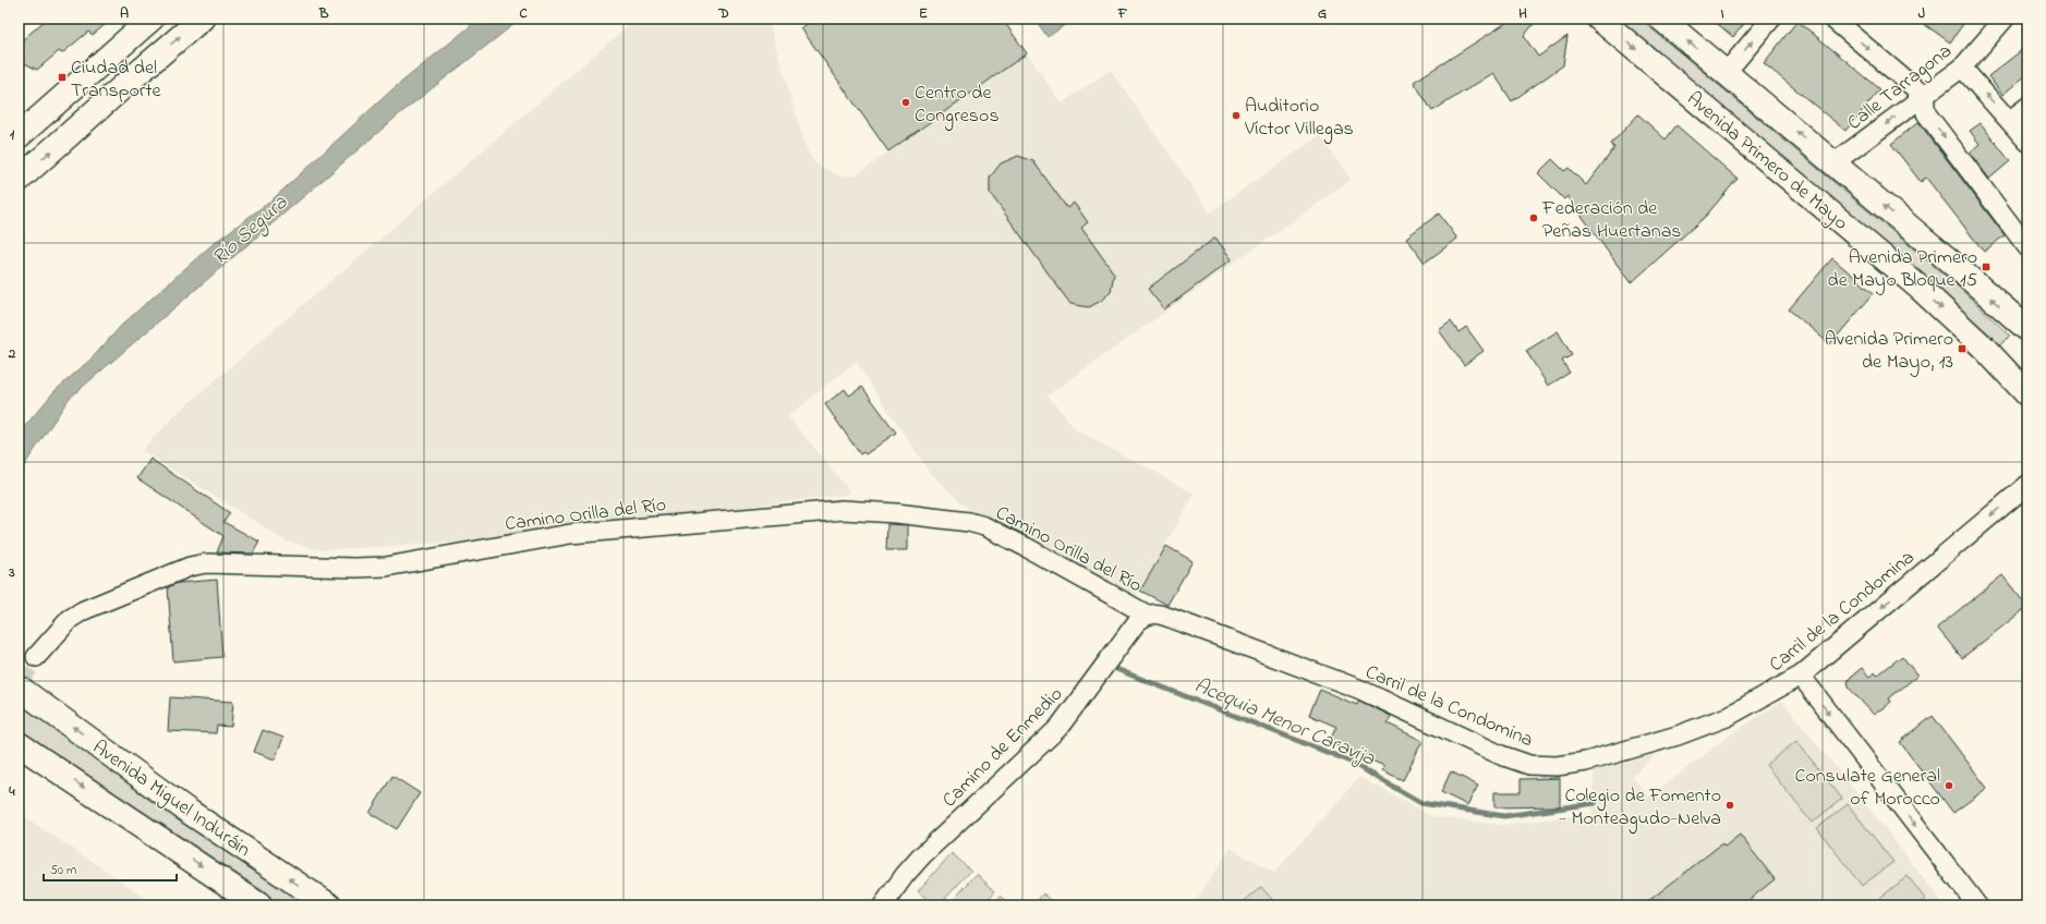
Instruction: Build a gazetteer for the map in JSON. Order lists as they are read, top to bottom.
{
  "streets": {
    "main road": ["Avenida Primero de Mayo", "Avenida Miguel Induráin"],
    "street": [
      "Calle Tarragona",
      "Camino Orilla del Río",
      "Carril de la Condomina",
      "Camino de Enmedio"
    ]
  },
  "crossings": [
    ["Calle Tarragona", "Avenida Primero de Mayo"],
    ["Camino Orilla del Río", "Carril de la Condomina"],
    ["Camino Orilla del Río", "Camino de Enmedio"],
    ["Carril de la Condomina", "Camino de Enmedio"]
  ],
  "water": ["Río Segura", "Acequia Menor Caravija"],
  "places": {
    "transit": ["Ciudad del Transporte", "Avenida Primero de Mayo Bloque 15", "Avenida Primero de Mayo, 13"],
    "other": [
      "Centro de Congresos",
      "Auditorio Víctor Villegas",
      "Federación de Peñas Huertanas",
      "Consulate General of Morocco",
      "Colegio de Fomento - Monteagudo-Nelva"
    ]
  },
  "scale_bar": "50 m",
  "grid": {
    "columns": [
      "A",
      "B",
      "C",
      "D",
      "E",
      "F",
      "G",
      "H",
      "I",
      "J"
    ],
    "rows": [
      "1",
      "2",
      "3",
      "4"
    ]
  }
}
